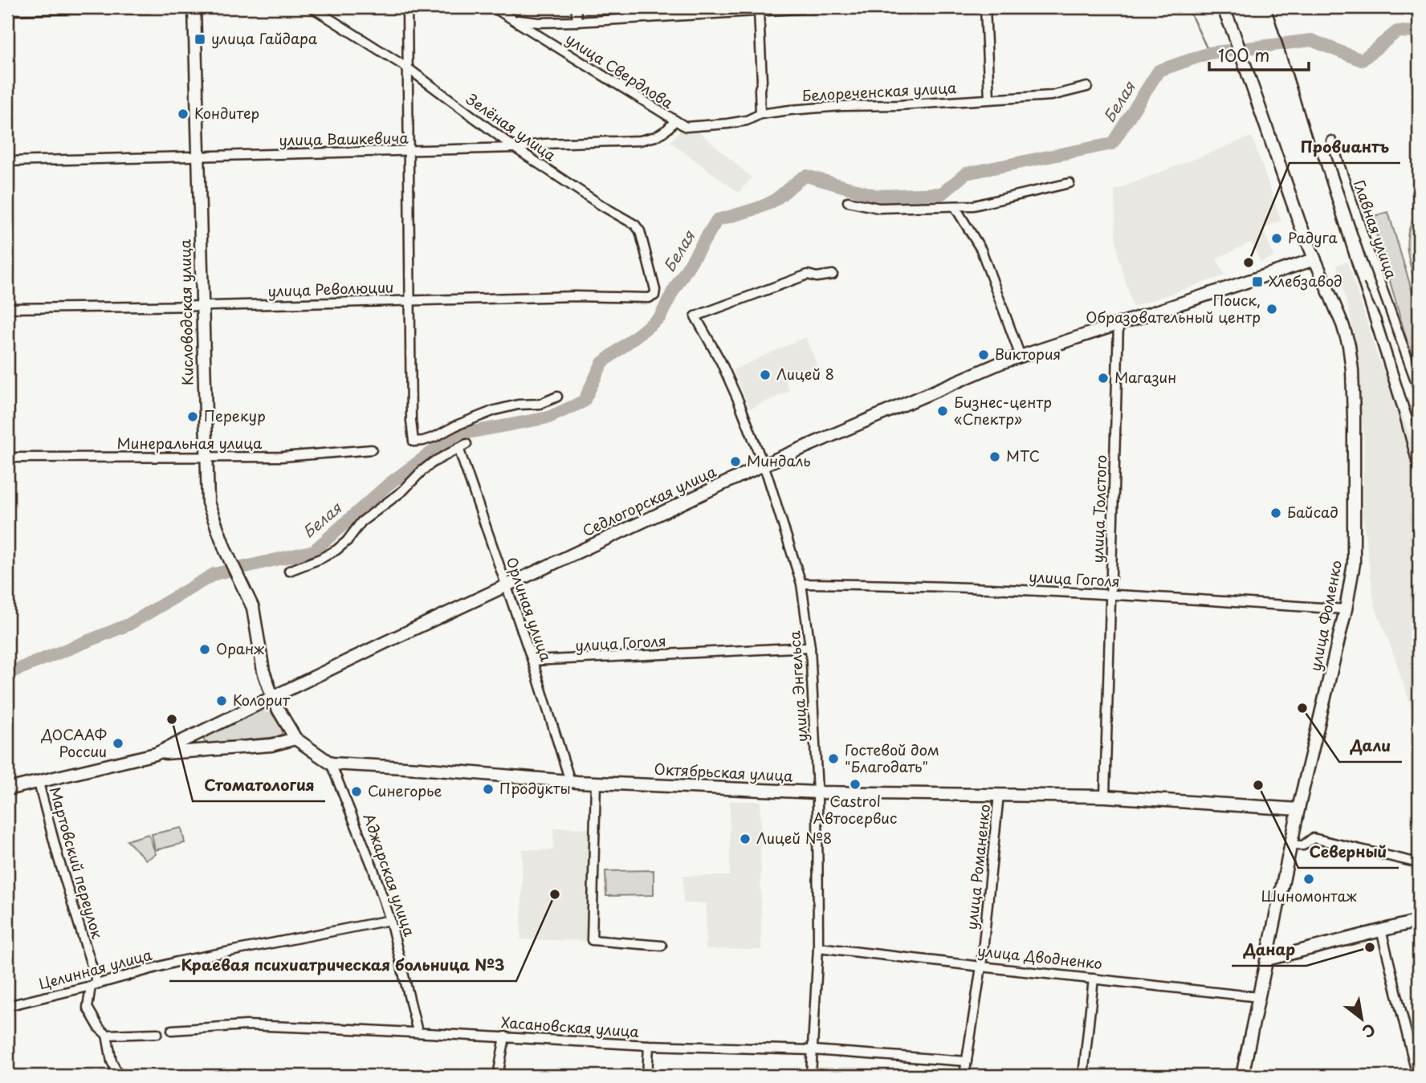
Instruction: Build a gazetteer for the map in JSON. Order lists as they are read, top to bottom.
{
  "streets": {
    "street": [
      "улица Свердлова",
      "Белореченская улица",
      "Зелёная улица",
      "улица Вашкевича",
      "Главная улица",
      "улица Революции",
      "Кисловодская улица",
      "Минеральная улица",
      "Седлогорская улица",
      "улица Толстого",
      "улица Гоголя",
      "Орлиная улица",
      "улица Фоменко",
      "улица Энгельса",
      "Октябрьская улица",
      "Мартовский переулок",
      "улица Романенко",
      "Аджарская улица",
      "улица Дводненко",
      "Целинная улица",
      "Хасановская улица"
    ]
  },
  "crossings": [
    ["улица Свердлова", "Белореченская улица"],
    ["улица Свердлова", "улица Вашкевича"],
    ["Белореченская улица", "улица Вашкевича"],
    ["Зелёная улица", "улица Вашкевича"],
    ["Зелёная улица", "улица Революции"],
    ["улица Вашкевича", "Кисловодская улица"],
    ["улица Революции", "Кисловодская улица"],
    ["Кисловодская улица", "Минеральная улица"],
    ["Кисловодская улица", "Седлогорская улица"],
    ["Седлогорская улица", "улица Толстого"],
    ["Седлогорская улица", "Орлиная улица"],
    ["Седлогорская улица", "улица Фоменко"],
    ["Седлогорская улица", "улица Энгельса"],
    ["Седлогорская улица", "Мартовский переулок"],
    ["улица Толстого", "улица Гоголя"],
    ["улица Толстого", "Октябрьская улица"],
    ["улица Гоголя", "Орлиная улица"],
    ["улица Гоголя", "улица Фоменко"],
    ["улица Гоголя", "улица Энгельса"],
    ["Орлиная улица", "Октябрьская улица"],
    ["улица Фоменко", "Октябрьская улица"],
    ["улица Фоменко", "улица Дводненко"],
    ["улица Энгельса", "Октябрьская улица"],
    ["улица Энгельса", "улица Дводненко"],
    ["улица Энгельса", "Хасановская улица"],
    ["Октябрьская улица", "улица Романенко"],
    ["Октябрьская улица", "Аджарская улица"],
    ["Мартовский переулок", "Целинная улица"],
    ["улица Романенко", "улица Дводненко"],
    ["улица Романенко", "Хасановская улица"],
    ["Аджарская улица", "Целинная улица"],
    ["Аджарская улица", "Хасановская улица"]
  ],
  "water": ["Белая"],
  "places": {
    "transit": ["улица Гайдара", "Хлебзавод"],
    "other": [
      "Кондитер",
      "Радуга",
      "Провиантъ",
      "Поиск, Образовательный центр",
      "Виктория",
      "Лицей 8",
      "Магазин",
      "Бизнес-центр «Спектр»",
      "Перекур",
      "МТС",
      "Миндаль",
      "Байсад",
      "Оранж",
      "Колорит",
      "Дали",
      "Стоматология",
      "ДОСААФ России",
      "Гостевой дом \"Благодать\"",
      "Castrol Автосервис",
      "Северный",
      "Продукты",
      "Синегорье",
      "Лицей №8",
      "Шиномонтаж",
      "Краевая психиатрическая больница №3",
      "Данар"
    ]
  },
  "scale_bar": "100 m",
  "north": "bottom right"
}
